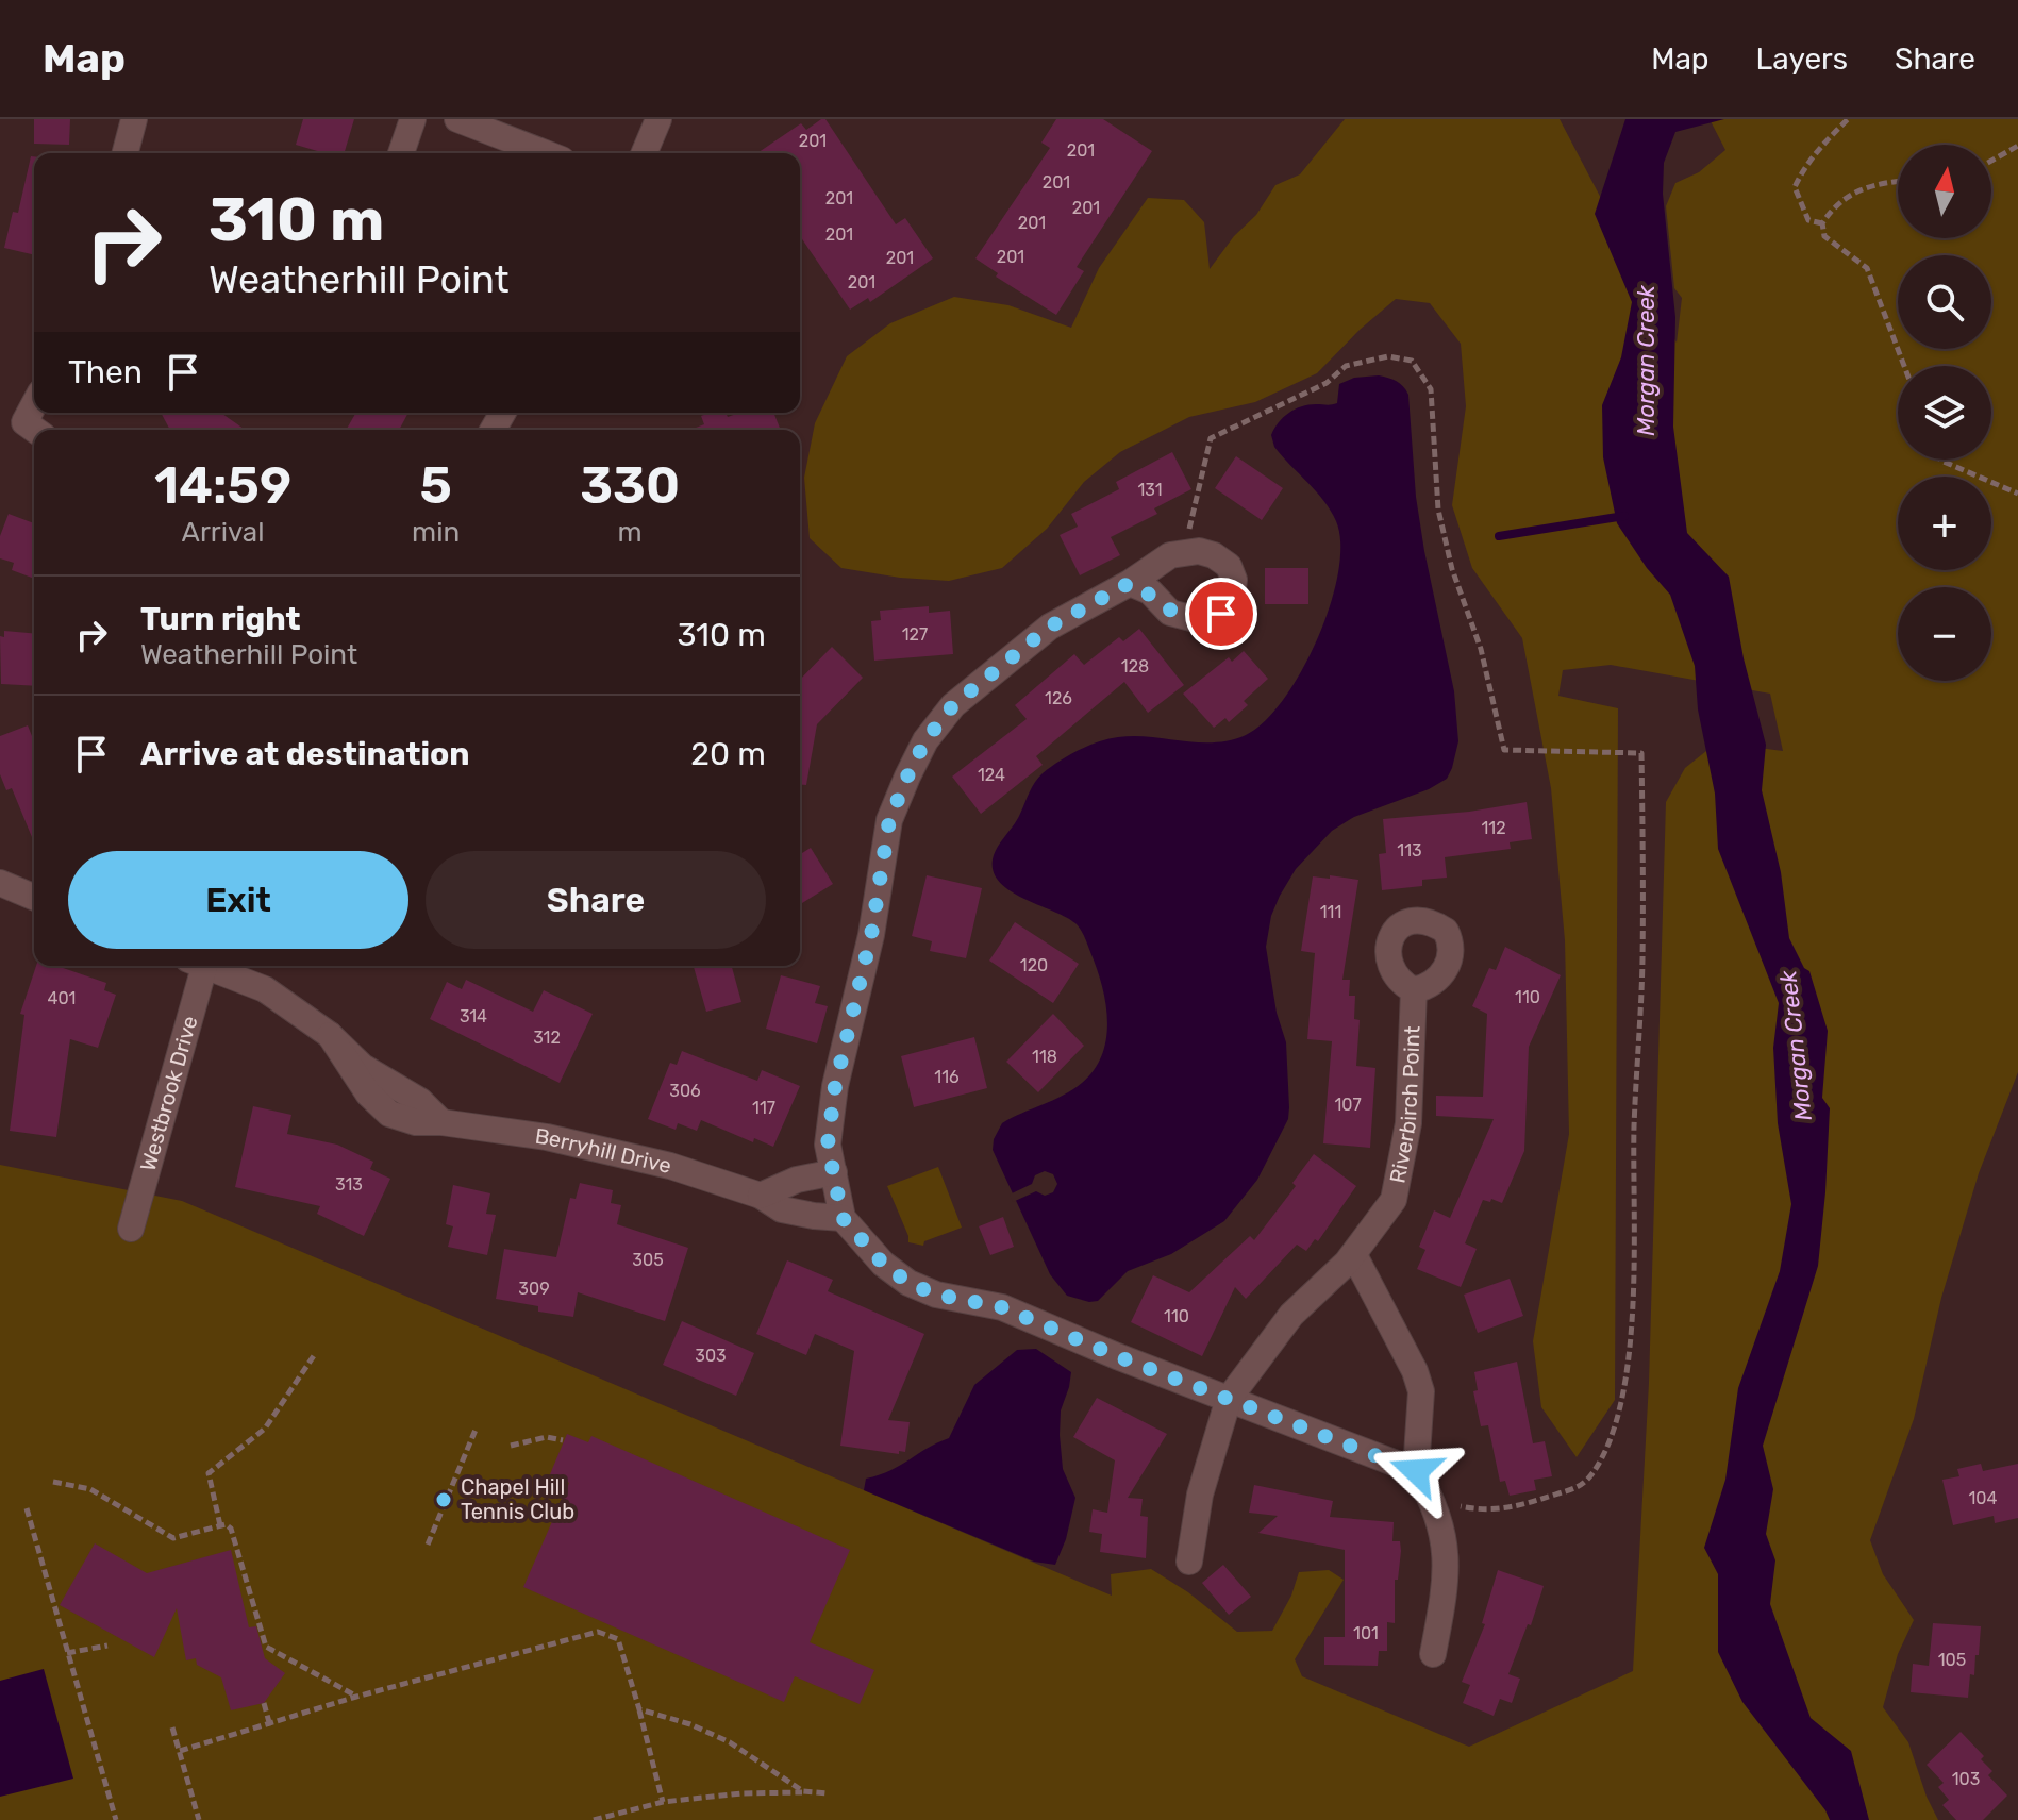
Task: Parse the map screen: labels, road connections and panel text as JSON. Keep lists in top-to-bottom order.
{
  "streets": {
    "street": ["Westbrook Drive", "Riverbirch Point", "Berryhill Drive"]
  },
  "water": ["Morgan Creek"],
  "places": ["Chapel Hill Tennis Club"],
  "house_numbers": [
    "201",
    "201",
    "201",
    "201",
    "201",
    "201",
    "201",
    "201",
    "201",
    "201",
    "131",
    "127",
    "128",
    "126",
    "124",
    "112",
    "113",
    "111",
    "120",
    "110",
    "401",
    "314",
    "312",
    "118",
    "116",
    "306",
    "107",
    "117",
    "313",
    "305",
    "309",
    "110",
    "303",
    "104",
    "101",
    "105",
    "103"
  ],
  "north": "top",
  "page": {
    "header": "Map",
    "nav": ["Map", "Layers", "Share"],
    "map_buttons": ["+", "−"],
    "turn": ["310 m", "Weatherhill Point"],
    "then": "Then",
    "eta": [
      "14:59",
      "Arrival",
      "5",
      "min",
      "330",
      "m"
    ],
    "list": [
      {
        "name": "Turn right",
        "note": "Weatherhill Point",
        "value": "310 m"
      },
      {
        "name": "Arrive at destination",
        "value": "20 m"
      }
    ],
    "buttons": ["Exit", "Share"]
  }
}
